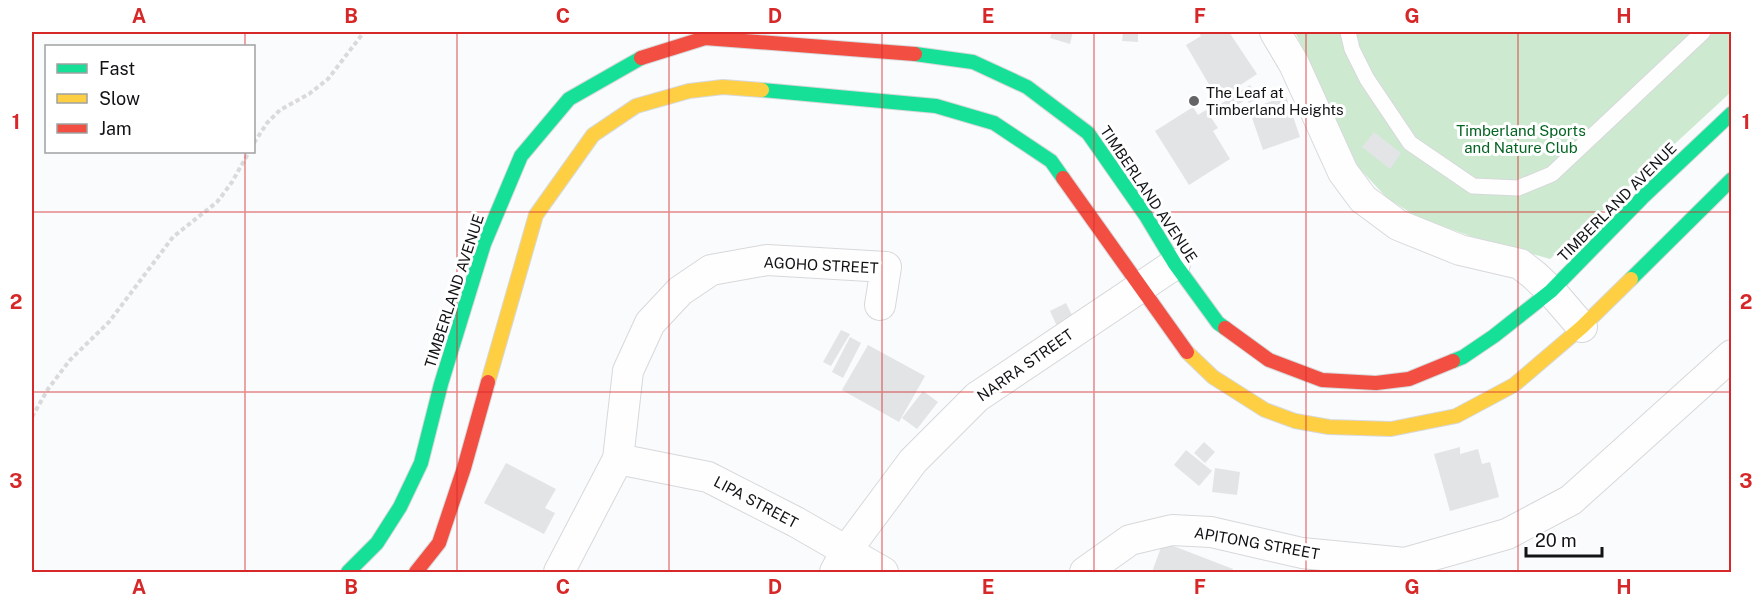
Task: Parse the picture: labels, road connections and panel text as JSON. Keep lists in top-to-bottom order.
{
  "streets": {
    "street": [
      "TIMBERLAND AVENUE",
      "AGOHO STREET",
      "NARRA STREET",
      "LIPA STREET",
      "APITONG STREET"
    ]
  },
  "crossings": [
    ["TIMBERLAND AVENUE", "NARRA STREET"],
    ["AGOHO STREET", "LIPA STREET"],
    ["NARRA STREET", "LIPA STREET"]
  ],
  "parks": ["Timberland Sports and Nature Club"],
  "places": ["The Leaf at Timberland Heights"],
  "legend": ["Fast", "Slow", "Jam"],
  "scale_bar": "20 m",
  "grid": {
    "columns": [
      "A",
      "B",
      "C",
      "D",
      "E",
      "F",
      "G",
      "H"
    ],
    "rows": ["1", "2", "3"]
  }
}
